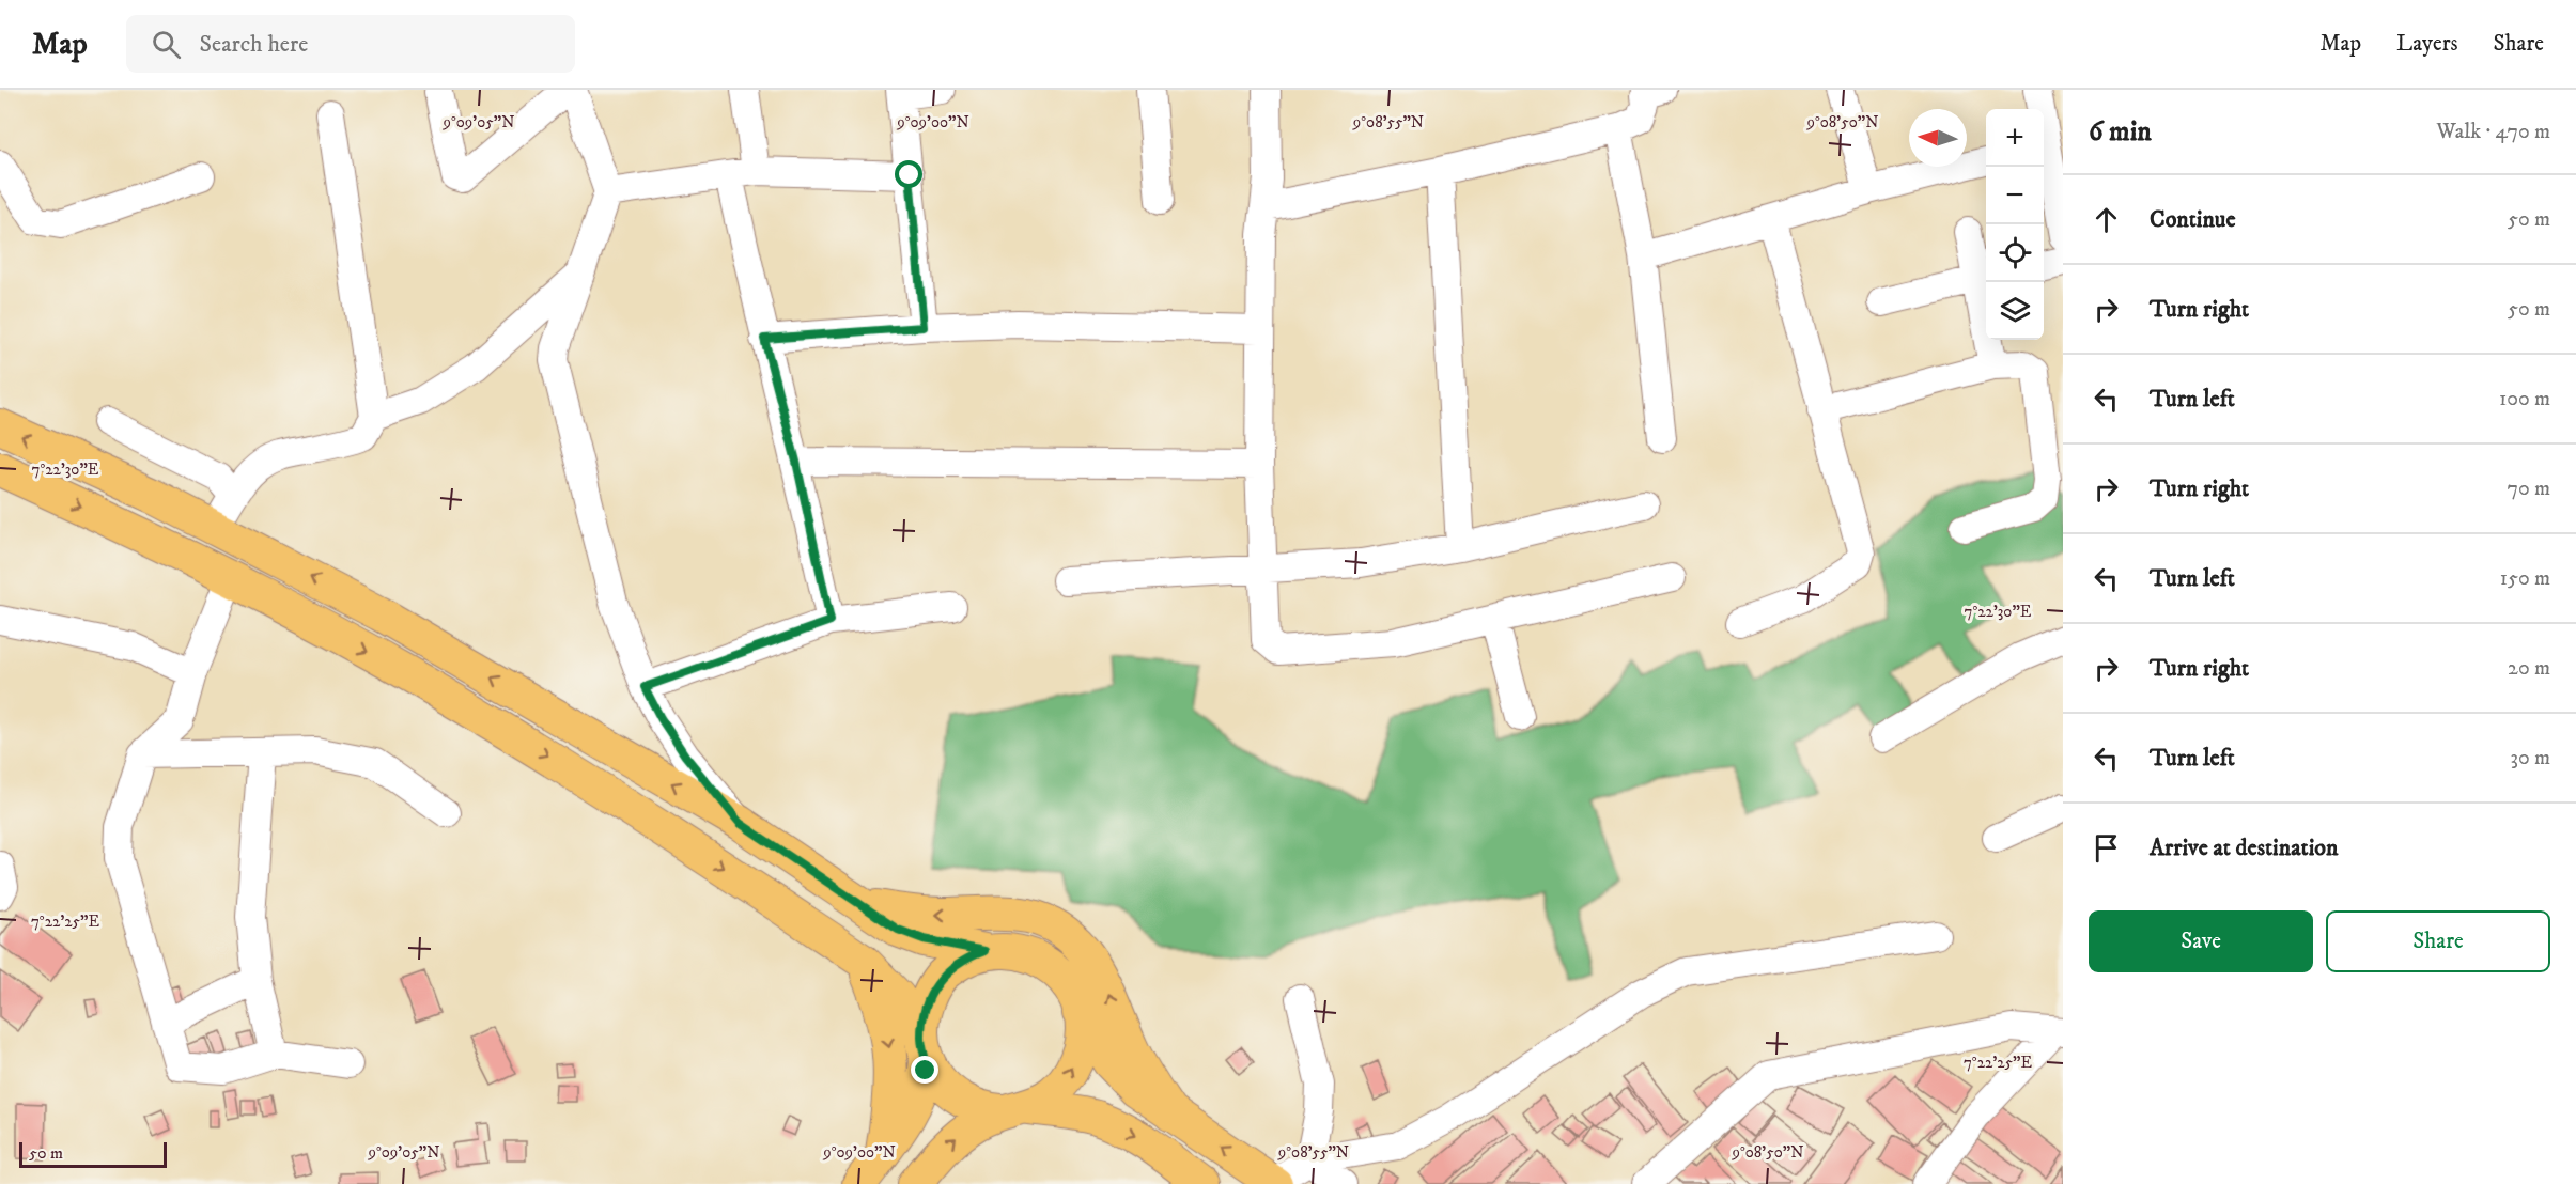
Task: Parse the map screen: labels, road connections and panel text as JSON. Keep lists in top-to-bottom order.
{
  "scale_bar": "50 m",
  "north": "left",
  "page": {
    "header": "Map",
    "search": "Search here",
    "nav": ["Map", "Layers", "Share"],
    "heading": ["6 min", "Walk · 470 m"],
    "map_buttons": ["+", "−"],
    "list": [
      ["Continue", "50 m"],
      ["Turn right", "50 m"],
      ["Turn left", "100 m"],
      ["Turn right", "70 m"],
      ["Turn left", "150 m"],
      ["Turn right", "20 m"],
      ["Turn left", "30 m"],
      "Arrive at destination"
    ],
    "buttons": ["Save", "Share"],
    "scale": "50 m"
  },
  "coordinates": [
    "9°09'05\"N",
    "9°09'00\"N",
    "9°08'55\"N",
    "9°08'50\"N",
    "7°22'30\"E",
    "7°22'25\"E"
  ]
}
